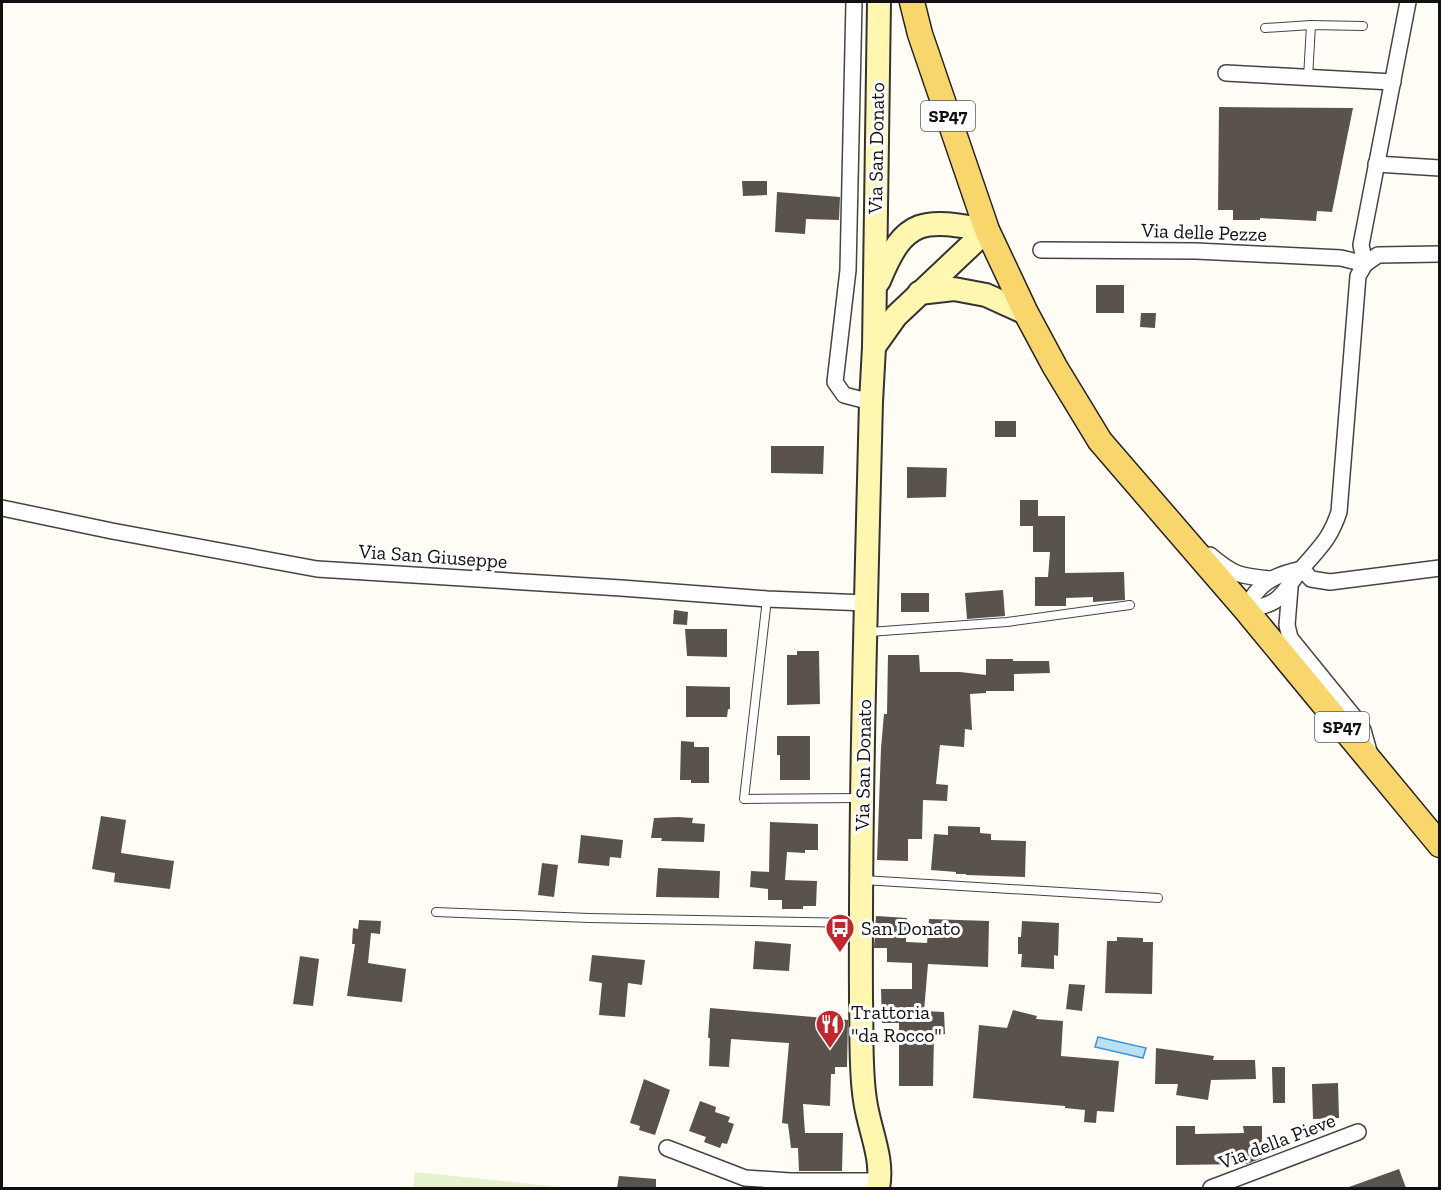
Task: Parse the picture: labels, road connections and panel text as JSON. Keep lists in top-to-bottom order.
{
  "streets": {
    "main road": ["SP47"],
    "street": [
      "Via San Donato",
      "Via delle Pezze",
      "Via San Giuseppe",
      "Via della Pieve"
    ]
  },
  "crossings": [
    ["SP47", "Via San Donato"],
    ["Via San Donato", "Via San Giuseppe"]
  ],
  "places": {
    "bus stop": ["San Donato"],
    "restaurant": ["Trattoria \"da Rocco\""]
  }
}
